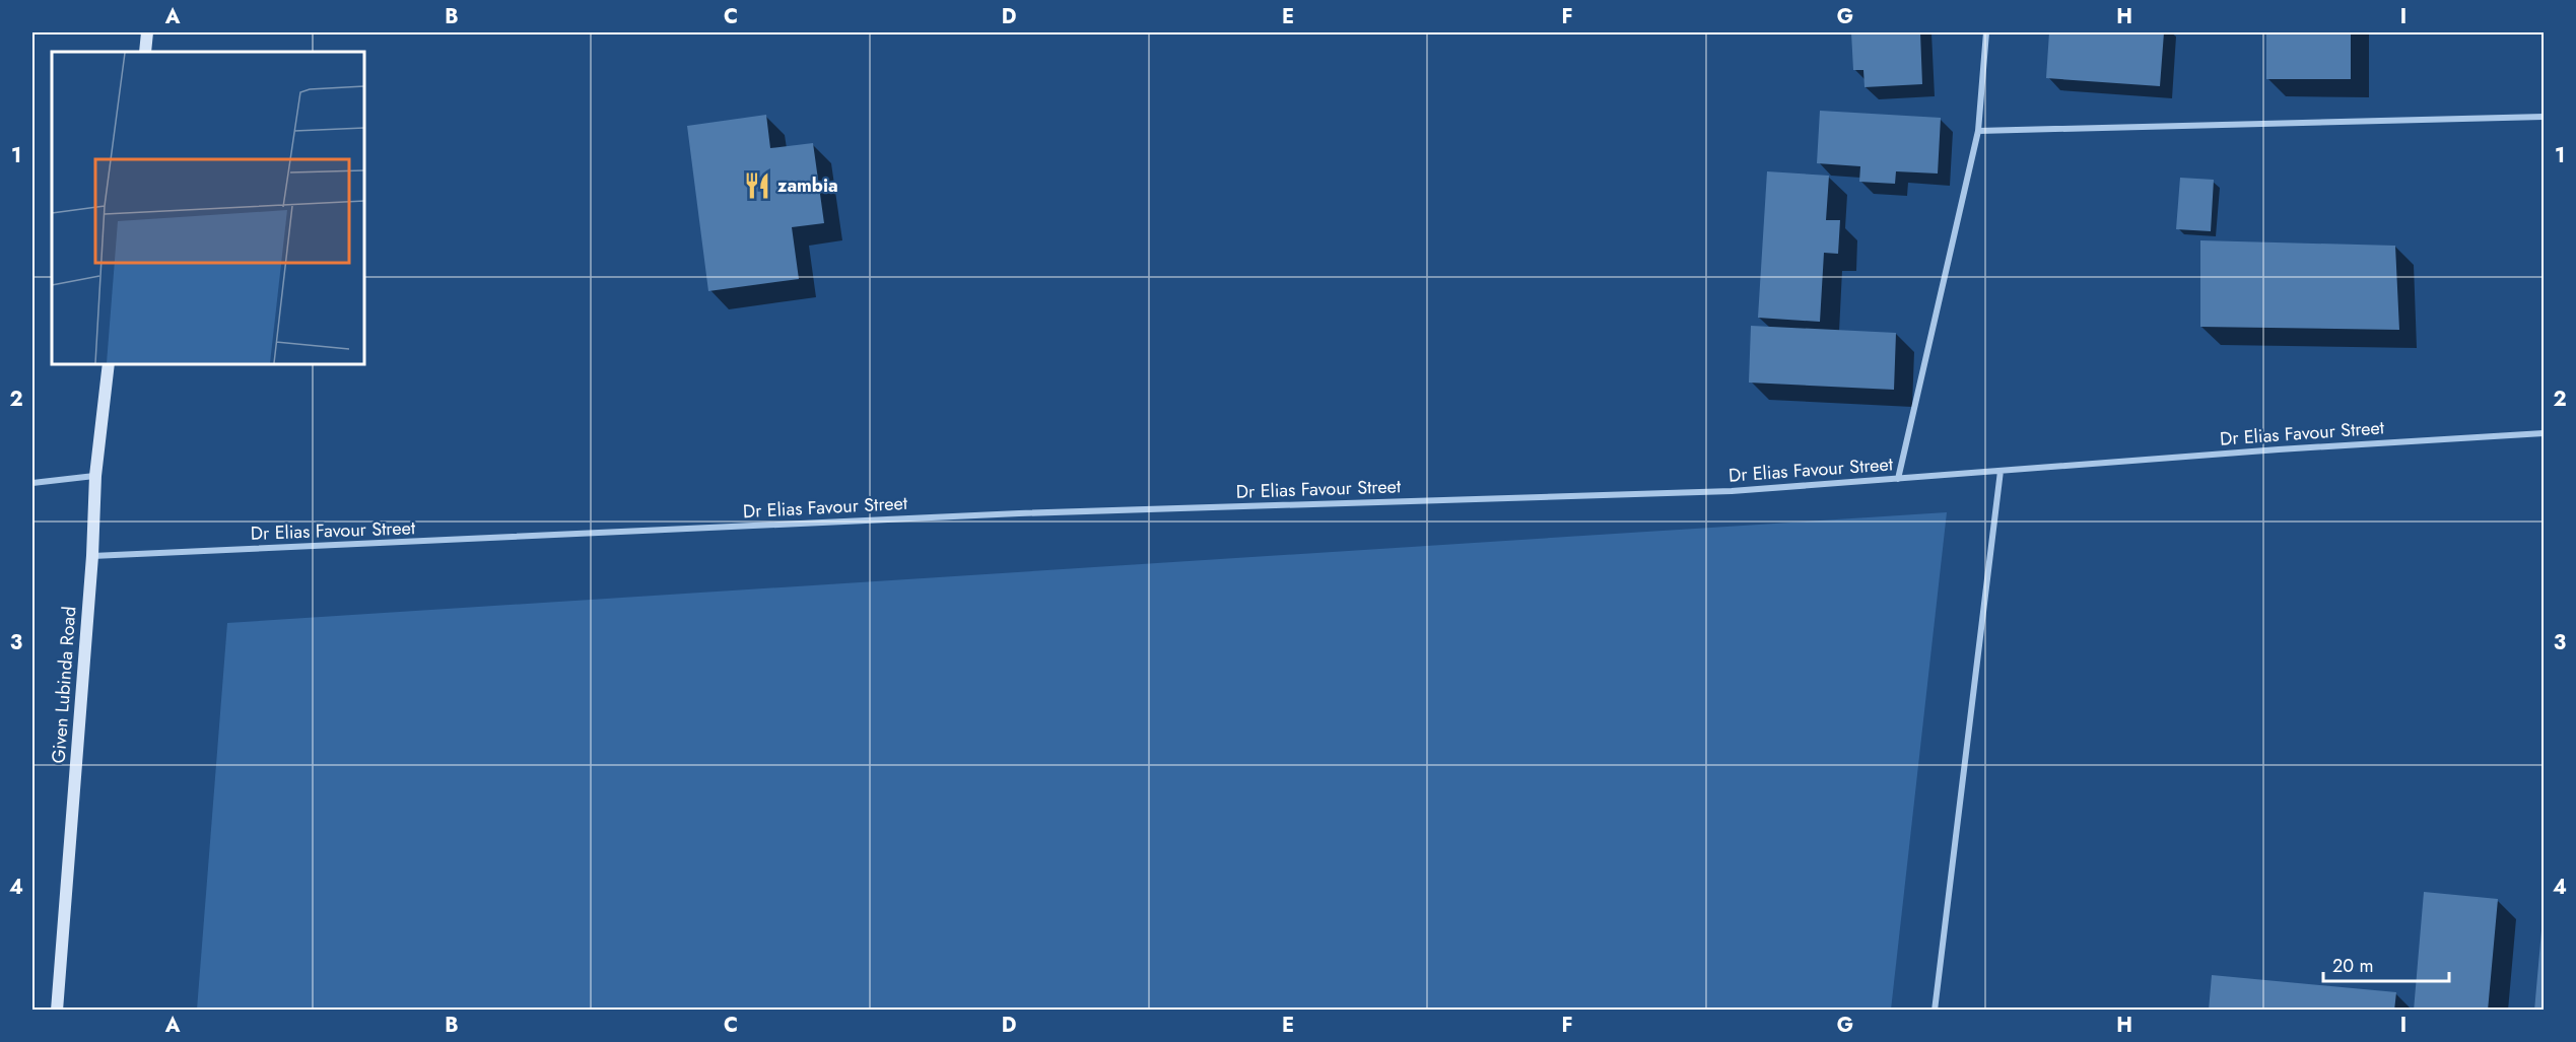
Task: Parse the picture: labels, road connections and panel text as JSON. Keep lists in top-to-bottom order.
{
  "streets": {
    "street": ["Dr Elias Favour Street", "Given Lubinda Road"]
  },
  "crossings": [
    ["Dr Elias Favour Street", "Given Lubinda Road"]
  ],
  "places": {
    "restaurant": ["zambia"]
  },
  "scale_bar": "20 m",
  "grid": {
    "columns": [
      "A",
      "B",
      "C",
      "D",
      "E",
      "F",
      "G",
      "H",
      "I"
    ],
    "rows": [
      "1",
      "2",
      "3",
      "4"
    ]
  }
}
